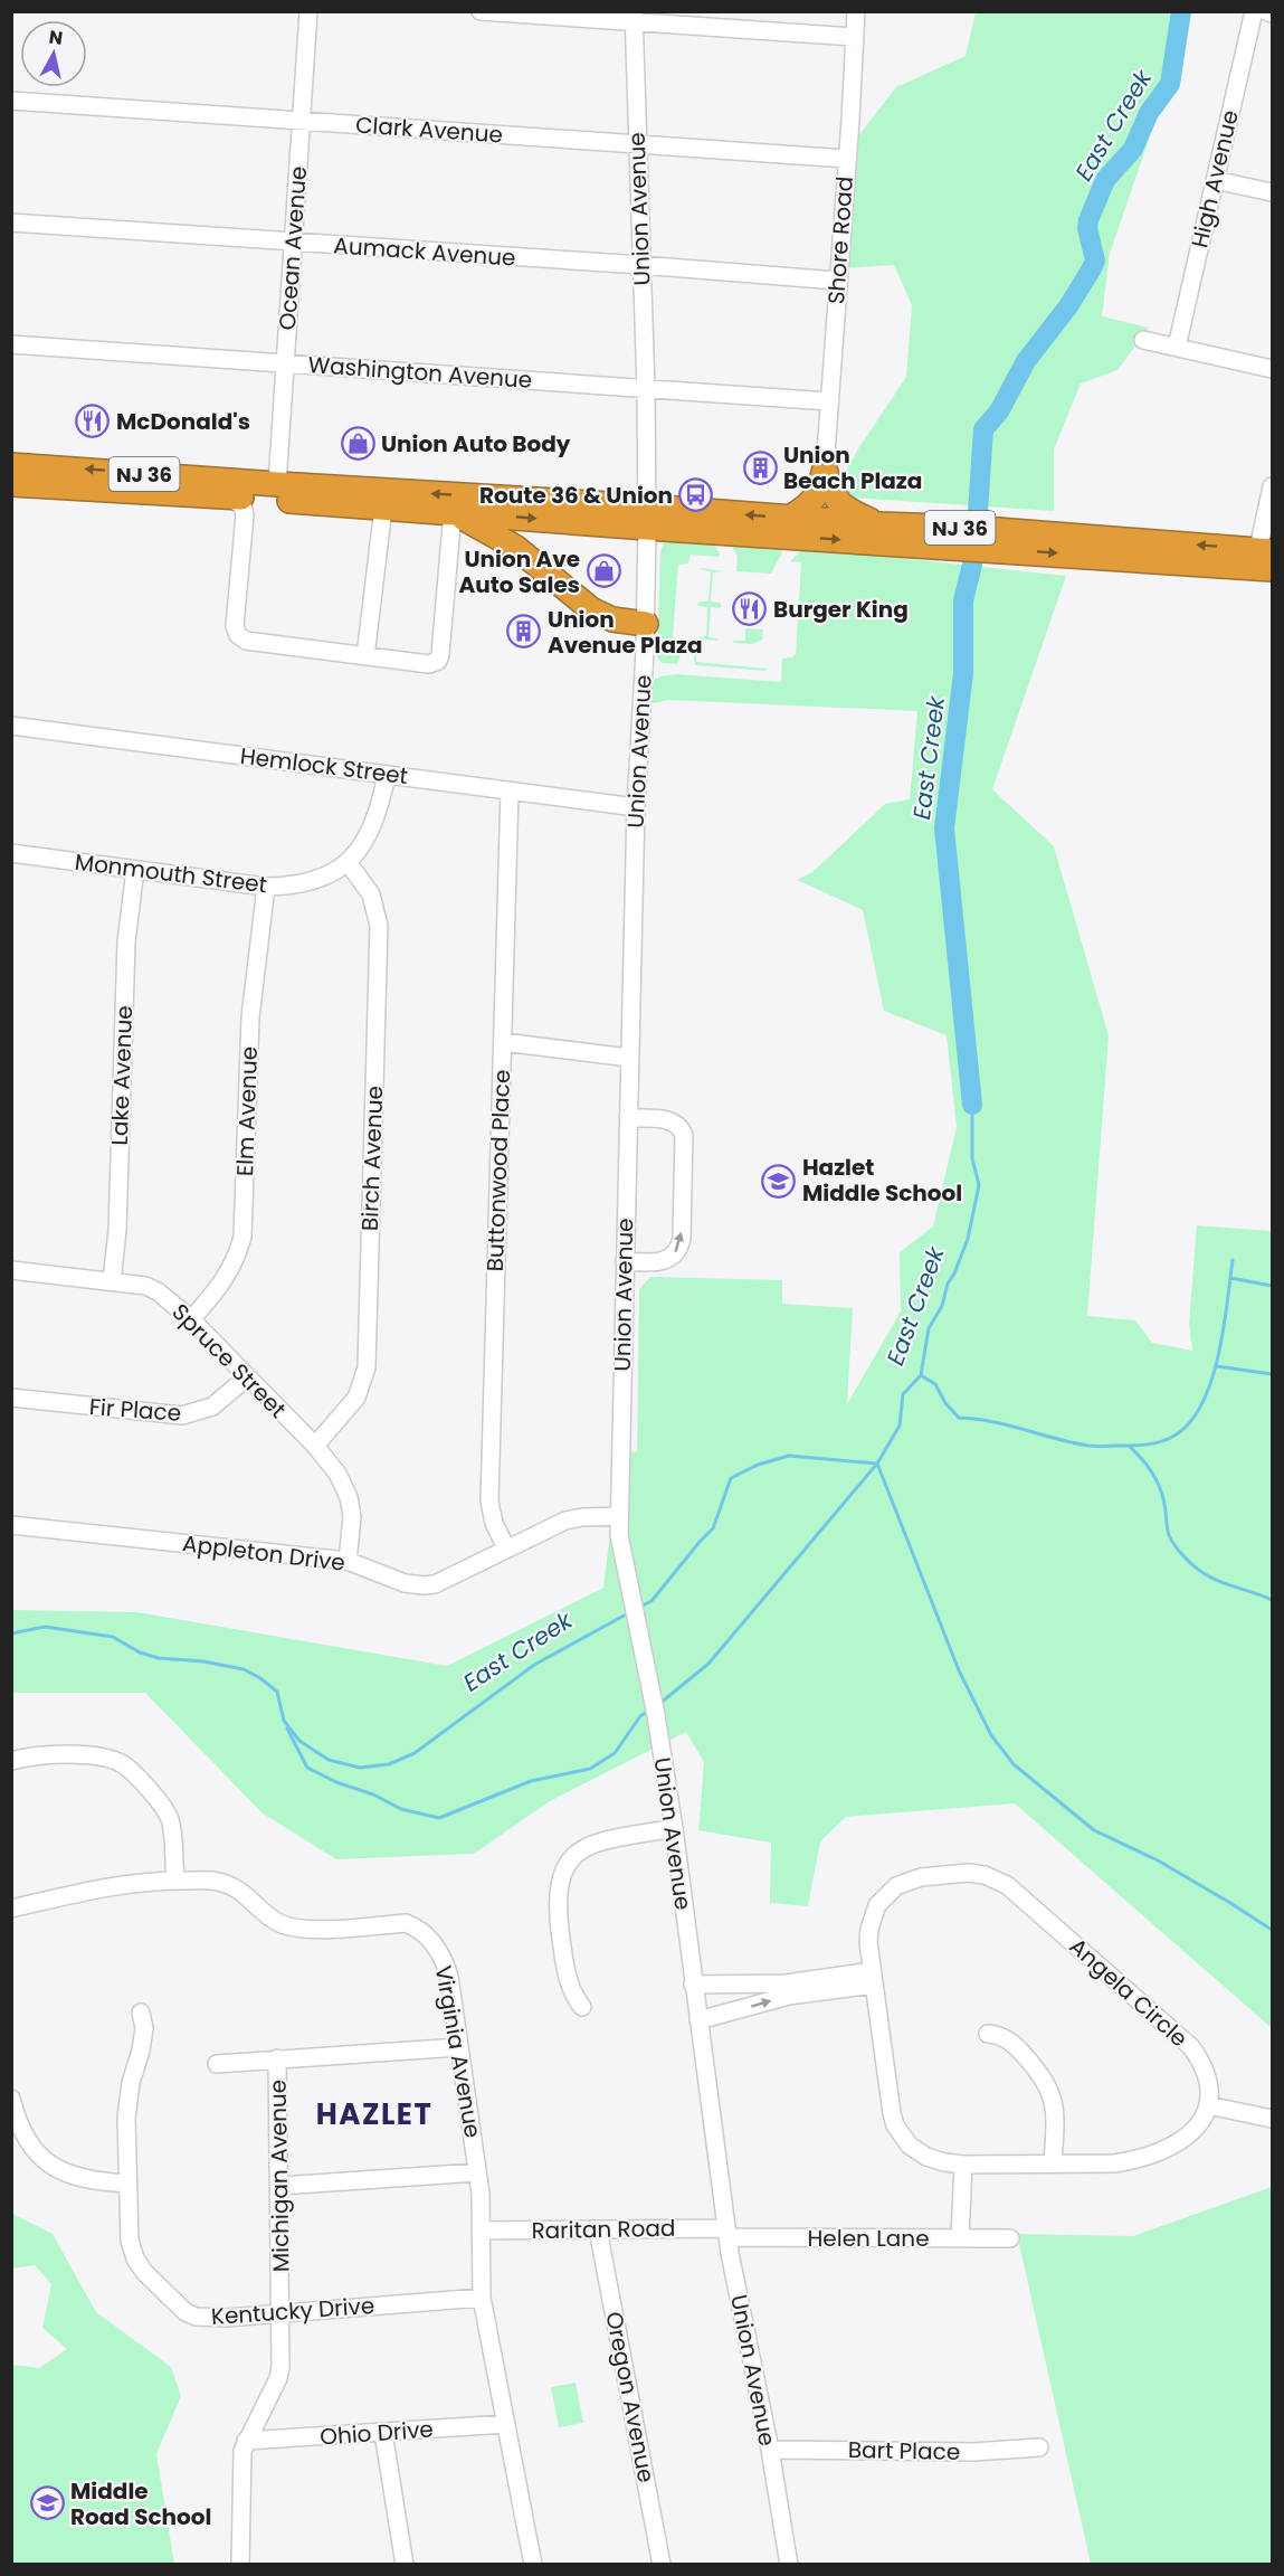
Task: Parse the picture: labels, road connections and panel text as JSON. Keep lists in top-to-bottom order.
{
  "streets": {
    "highway": ["NJ 36"],
    "street": [
      "Clark Avenue",
      "High Avenue",
      "Union Avenue",
      "Shore Road",
      "Ocean Avenue",
      "Aumack Avenue",
      "Washington Avenue",
      "Hemlock Street",
      "Monmouth Street",
      "Lake Avenue",
      "Elm Avenue",
      "Birch Avenue",
      "Buttonwood Place",
      "Spruce Street",
      "Fir Place",
      "Appleton Drive",
      "Angela Circle",
      "Virginia Avenue",
      "Michigan Avenue",
      "Raritan Road",
      "Helen Lane",
      "Kentucky Drive",
      "Oregon Avenue",
      "Ohio Drive",
      "Bart Place"
    ]
  },
  "crossings": [
    ["Clark Avenue", "Union Avenue"],
    ["Clark Avenue", "Shore Road"],
    ["Clark Avenue", "Ocean Avenue"],
    ["Union Avenue", "Aumack Avenue"],
    ["Union Avenue", "Washington Avenue"],
    ["Union Avenue", "NJ 36"],
    ["Union Avenue", "Hemlock Street"],
    ["Union Avenue", "Appleton Drive"],
    ["Union Avenue", "Raritan Road"],
    ["Union Avenue", "Helen Lane"],
    ["Union Avenue", "Bart Place"],
    ["Shore Road", "Aumack Avenue"],
    ["Shore Road", "Washington Avenue"],
    ["Ocean Avenue", "Aumack Avenue"],
    ["Ocean Avenue", "Washington Avenue"],
    ["Ocean Avenue", "NJ 36"],
    ["Hemlock Street", "Monmouth Street"],
    ["Hemlock Street", "Buttonwood Place"],
    ["Monmouth Street", "Lake Avenue"],
    ["Monmouth Street", "Elm Avenue"],
    ["Monmouth Street", "Birch Avenue"],
    ["Lake Avenue", "Spruce Street"],
    ["Elm Avenue", "Spruce Street"],
    ["Birch Avenue", "Spruce Street"],
    ["Buttonwood Place", "Appleton Drive"],
    ["Spruce Street", "Fir Place"],
    ["Spruce Street", "Appleton Drive"],
    ["Virginia Avenue", "Raritan Road"],
    ["Virginia Avenue", "Kentucky Drive"],
    ["Virginia Avenue", "Ohio Drive"],
    ["Michigan Avenue", "Kentucky Drive"],
    ["Michigan Avenue", "Ohio Drive"],
    ["Raritan Road", "Helen Lane"],
    ["Raritan Road", "Oregon Avenue"]
  ],
  "districts": ["HAZLET"],
  "water": ["East Creek"],
  "places": {
    "restaurant": ["McDonald's", "Burger King"],
    "shop": ["Union Auto Body", "Union Ave Auto Sales"],
    "building": ["Union Beach Plaza", "Union Avenue Plaza"],
    "bus stop": ["Route 36 & Union"],
    "school or university": ["Hazlet Middle School", "Middle Road School"]
  },
  "north": "top"
}
